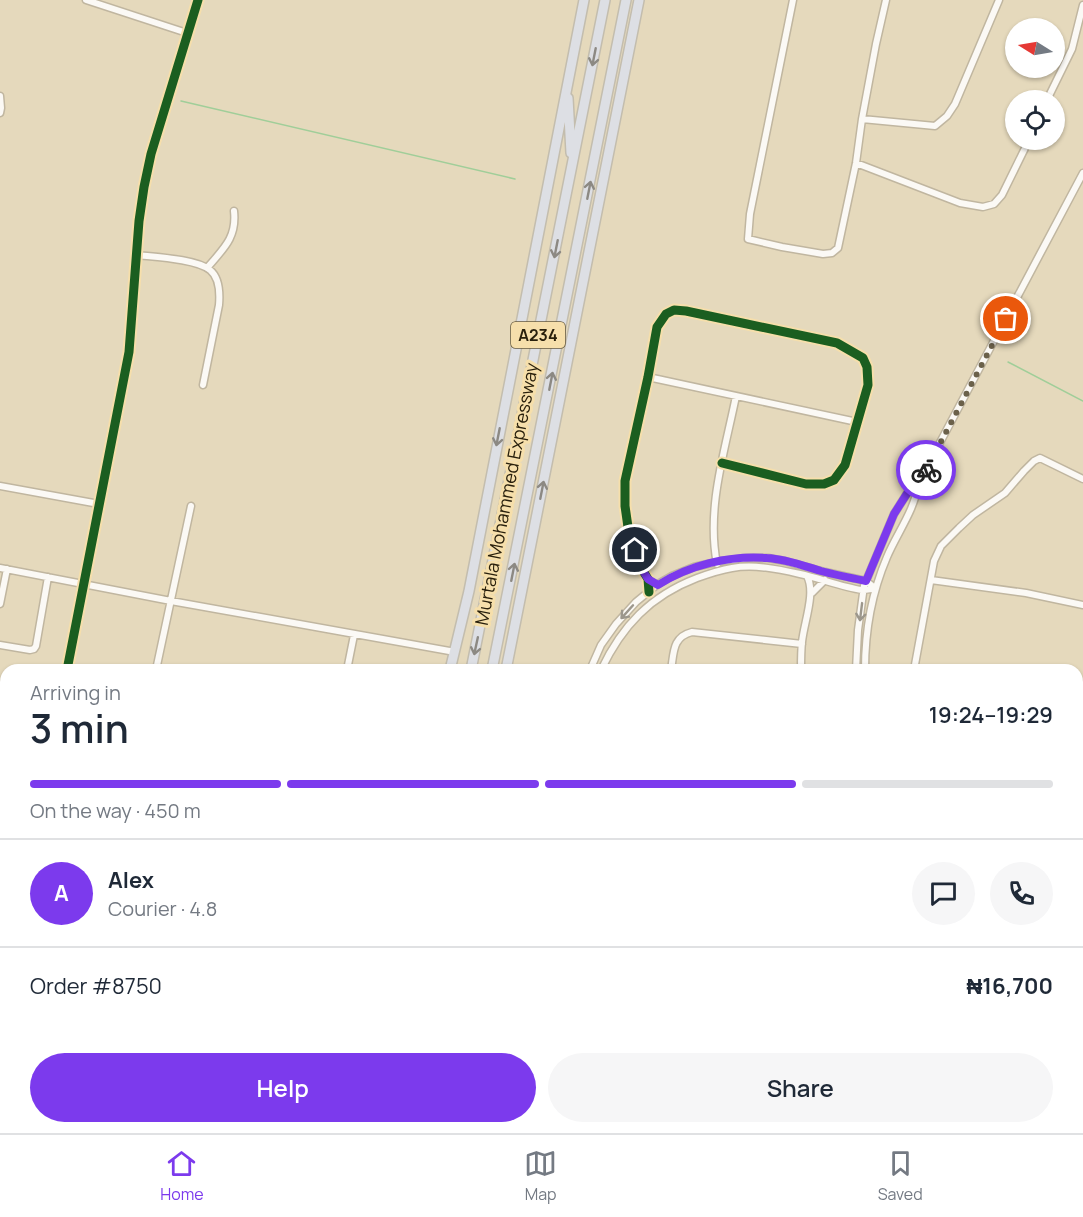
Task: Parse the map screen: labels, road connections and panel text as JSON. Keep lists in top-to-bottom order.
{
  "streets": {
    "highway": ["A234", "Murtala Mohammed Expressway"]
  },
  "north": "left",
  "page": {
    "heading": ["3 min", "Arriving in", "19:24–19:29"],
    "panel": [
      "Alex",
      "Courier · 4.8",
      "Order #8750",
      "₦16,700"
    ],
    "bar": "On the way · 450 m",
    "round": "A",
    "buttons": ["Help", "Share"],
    "tabs": ["Home", "Map", "Saved"]
  }
}
